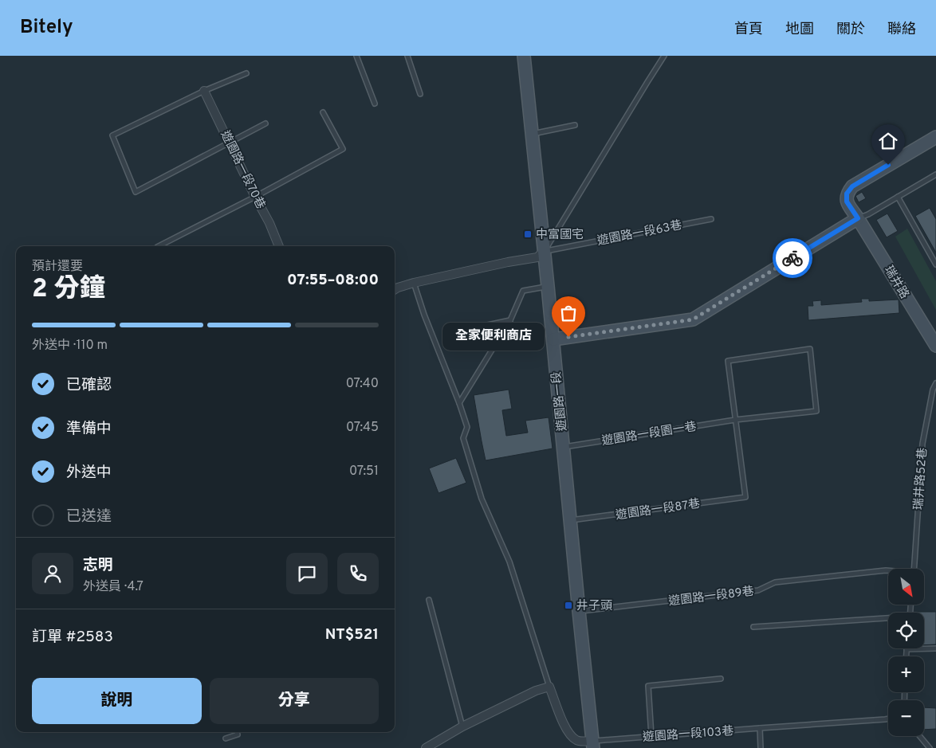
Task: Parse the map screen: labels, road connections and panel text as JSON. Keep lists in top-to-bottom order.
{
  "streets": {
    "street": ["遊園路一段70巷", "瑞井路", "遊園路一段"],
    "lane": [
      "遊園路一段63巷",
      "遊園路一段園一巷",
      "瑞井路52巷",
      "遊園路一段87巷",
      "遊園路一段89巷",
      "遊園路一段103巷"
    ]
  },
  "crossings": [
    ["遊園路一段63巷", "遊園路一段"],
    ["遊園路一段", "遊園路一段園一巷"],
    ["遊園路一段", "遊園路一段87巷"],
    ["遊園路一段", "遊園路一段89巷"],
    ["遊園路一段", "遊園路一段103巷"],
    ["遊園路一段園一巷", "遊園路一段87巷"]
  ],
  "places": {
    "transit": ["中富國宅", "井子頭"],
    "other": ["全家便利商店"]
  },
  "north": "bottom right",
  "page": {
    "header": "Bitely",
    "nav": [
      "首頁",
      "地圖",
      "關於",
      "聯絡"
    ],
    "heading": ["2 分鐘", "預計還要", "07:55–08:00"],
    "panel": [
      "志明",
      "外送員 · 4.7",
      "訂單 #2583",
      "NT$521"
    ],
    "bar": "外送中 · 110 m",
    "bubble": "全家便利商店",
    "list": [
      ["已確認", "07:40"],
      ["準備中", "07:45"],
      ["外送中", "07:51"],
      "已送達"
    ],
    "map_buttons": ["+", "−"],
    "buttons": ["說明", "分享"]
  }
}
